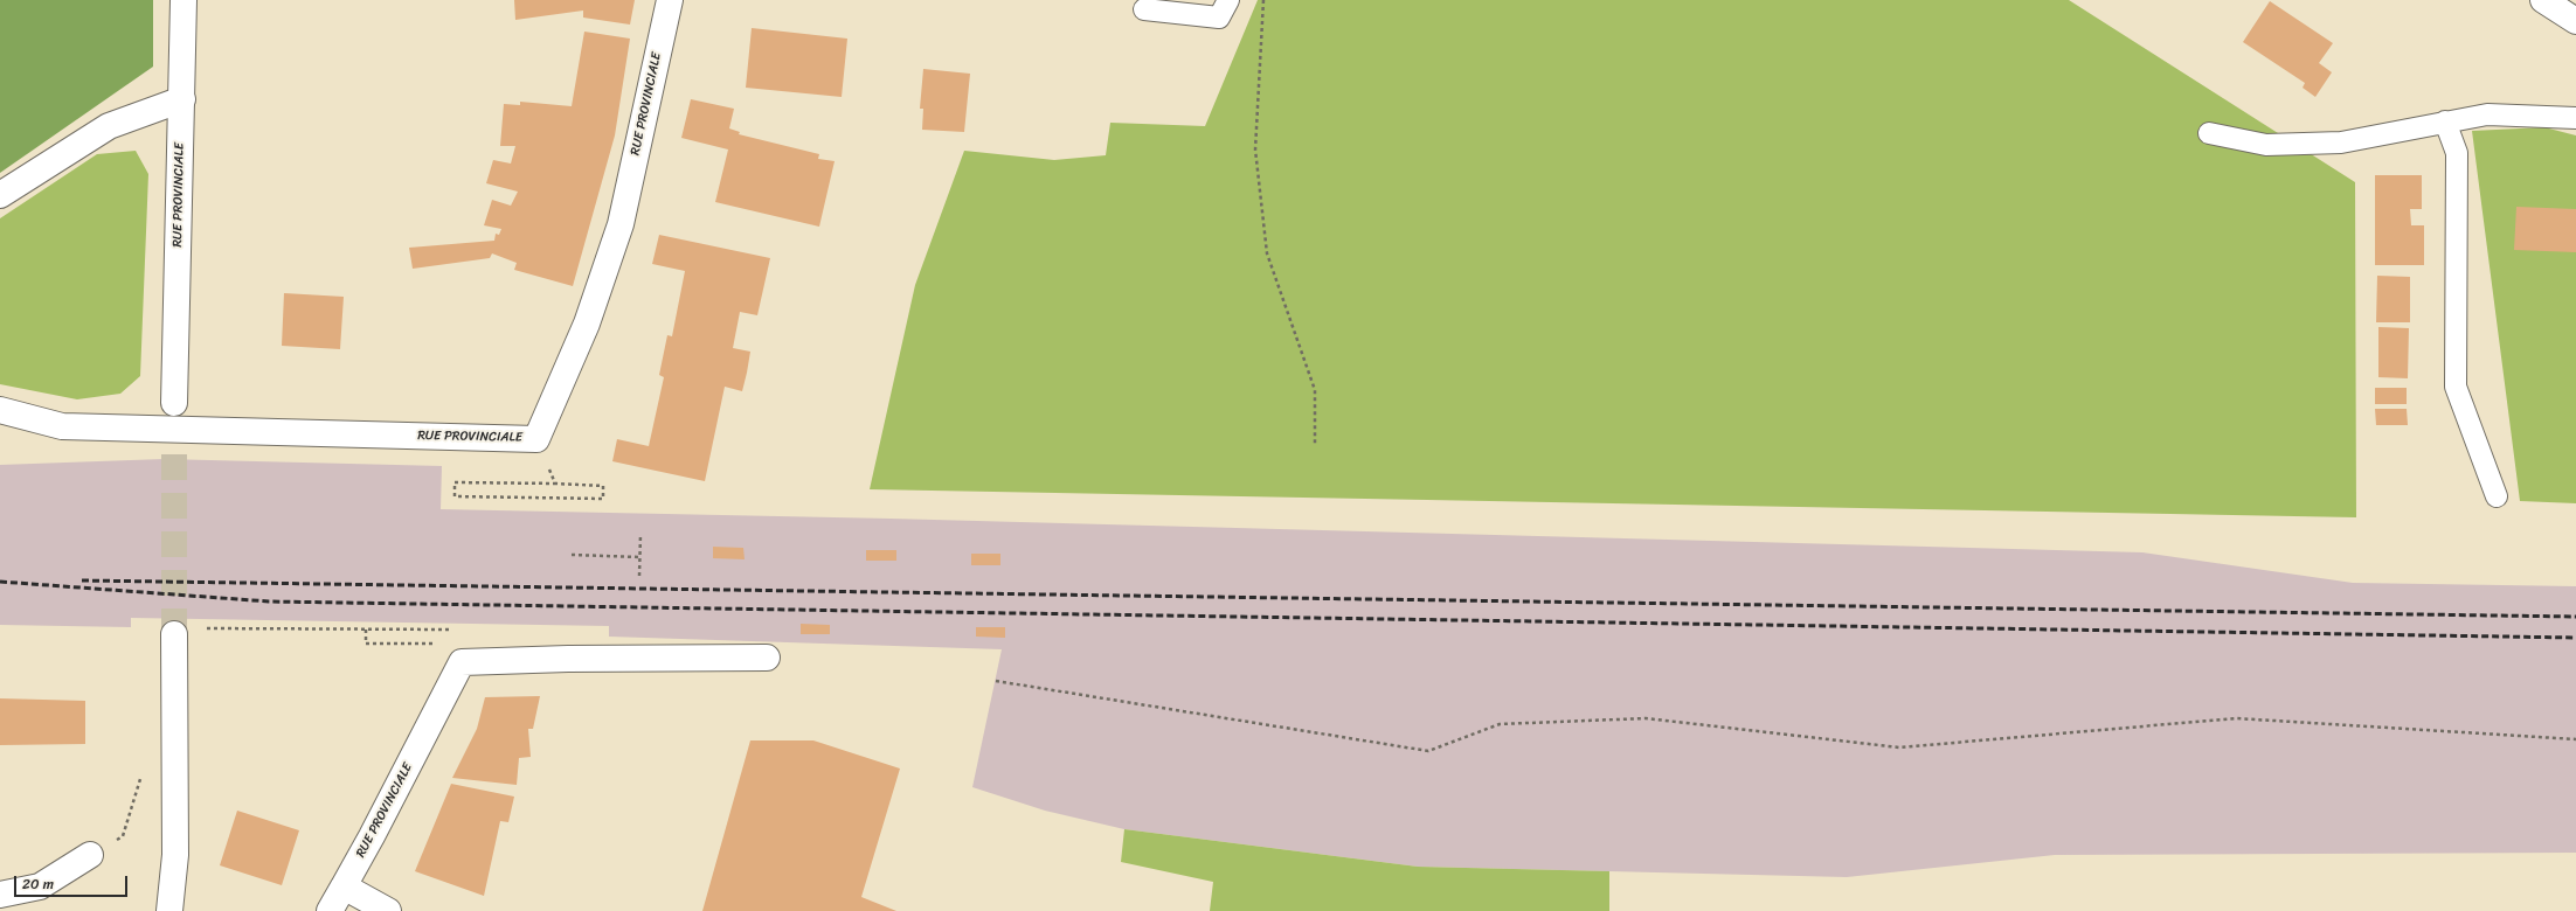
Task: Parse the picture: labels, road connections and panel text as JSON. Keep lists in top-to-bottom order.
{
  "streets": {
    "street": ["RUE PROVINCIALE"]
  },
  "scale_bar": "20 m"
}
